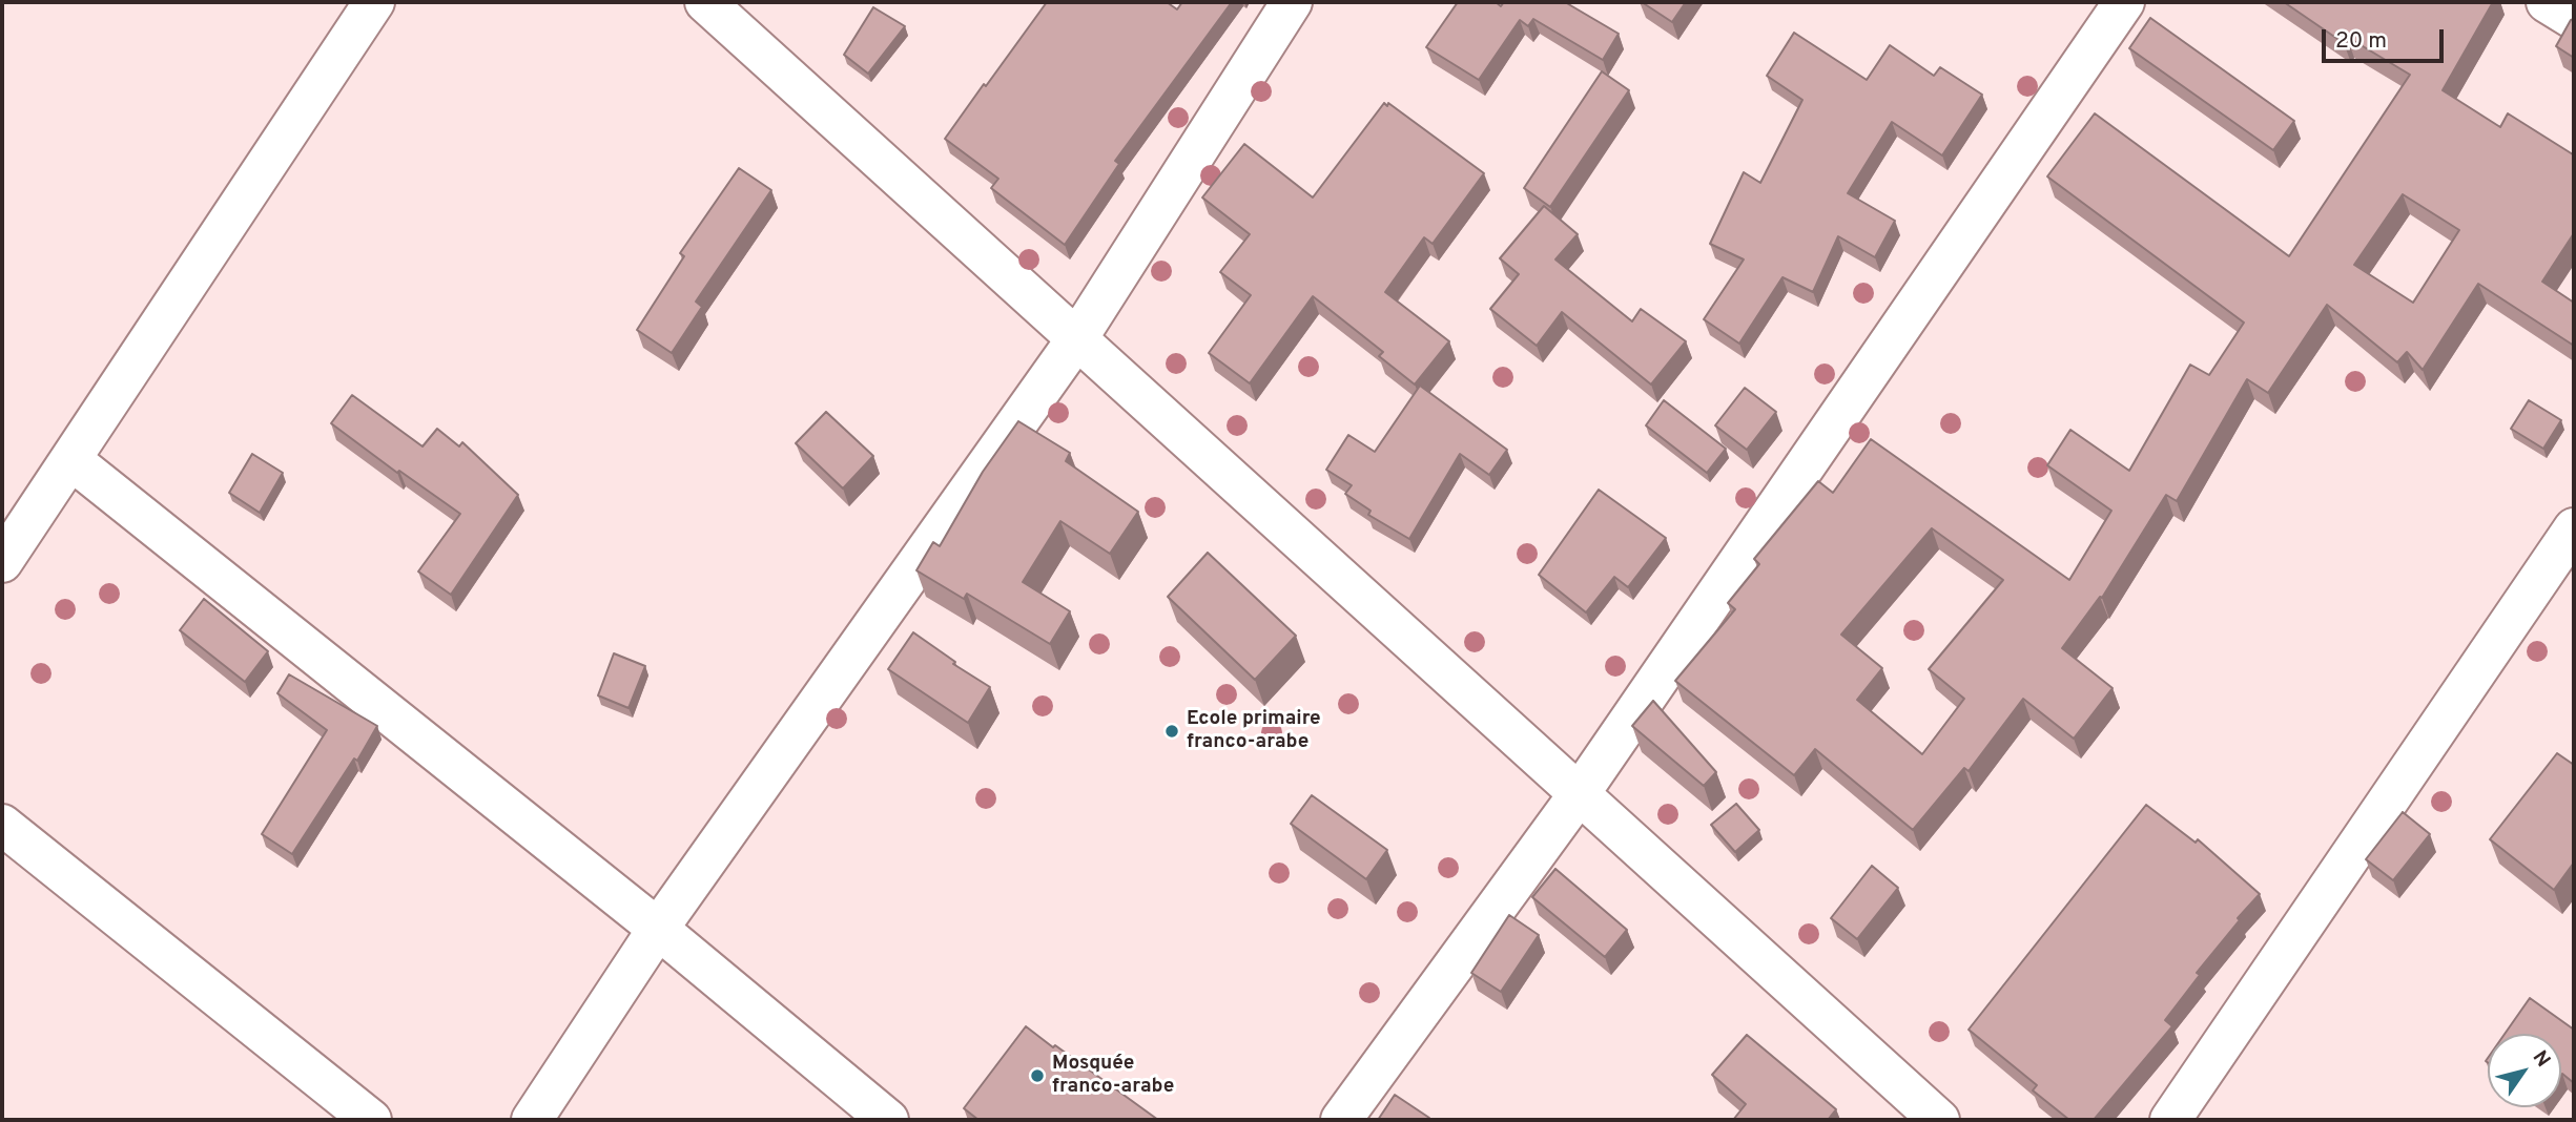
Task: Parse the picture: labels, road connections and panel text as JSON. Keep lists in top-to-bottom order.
{
  "places": ["Ecole primaire franco-arabe", "Mosquée franco-arabe"],
  "scale_bar": "20 m",
  "north": "top right"
}
